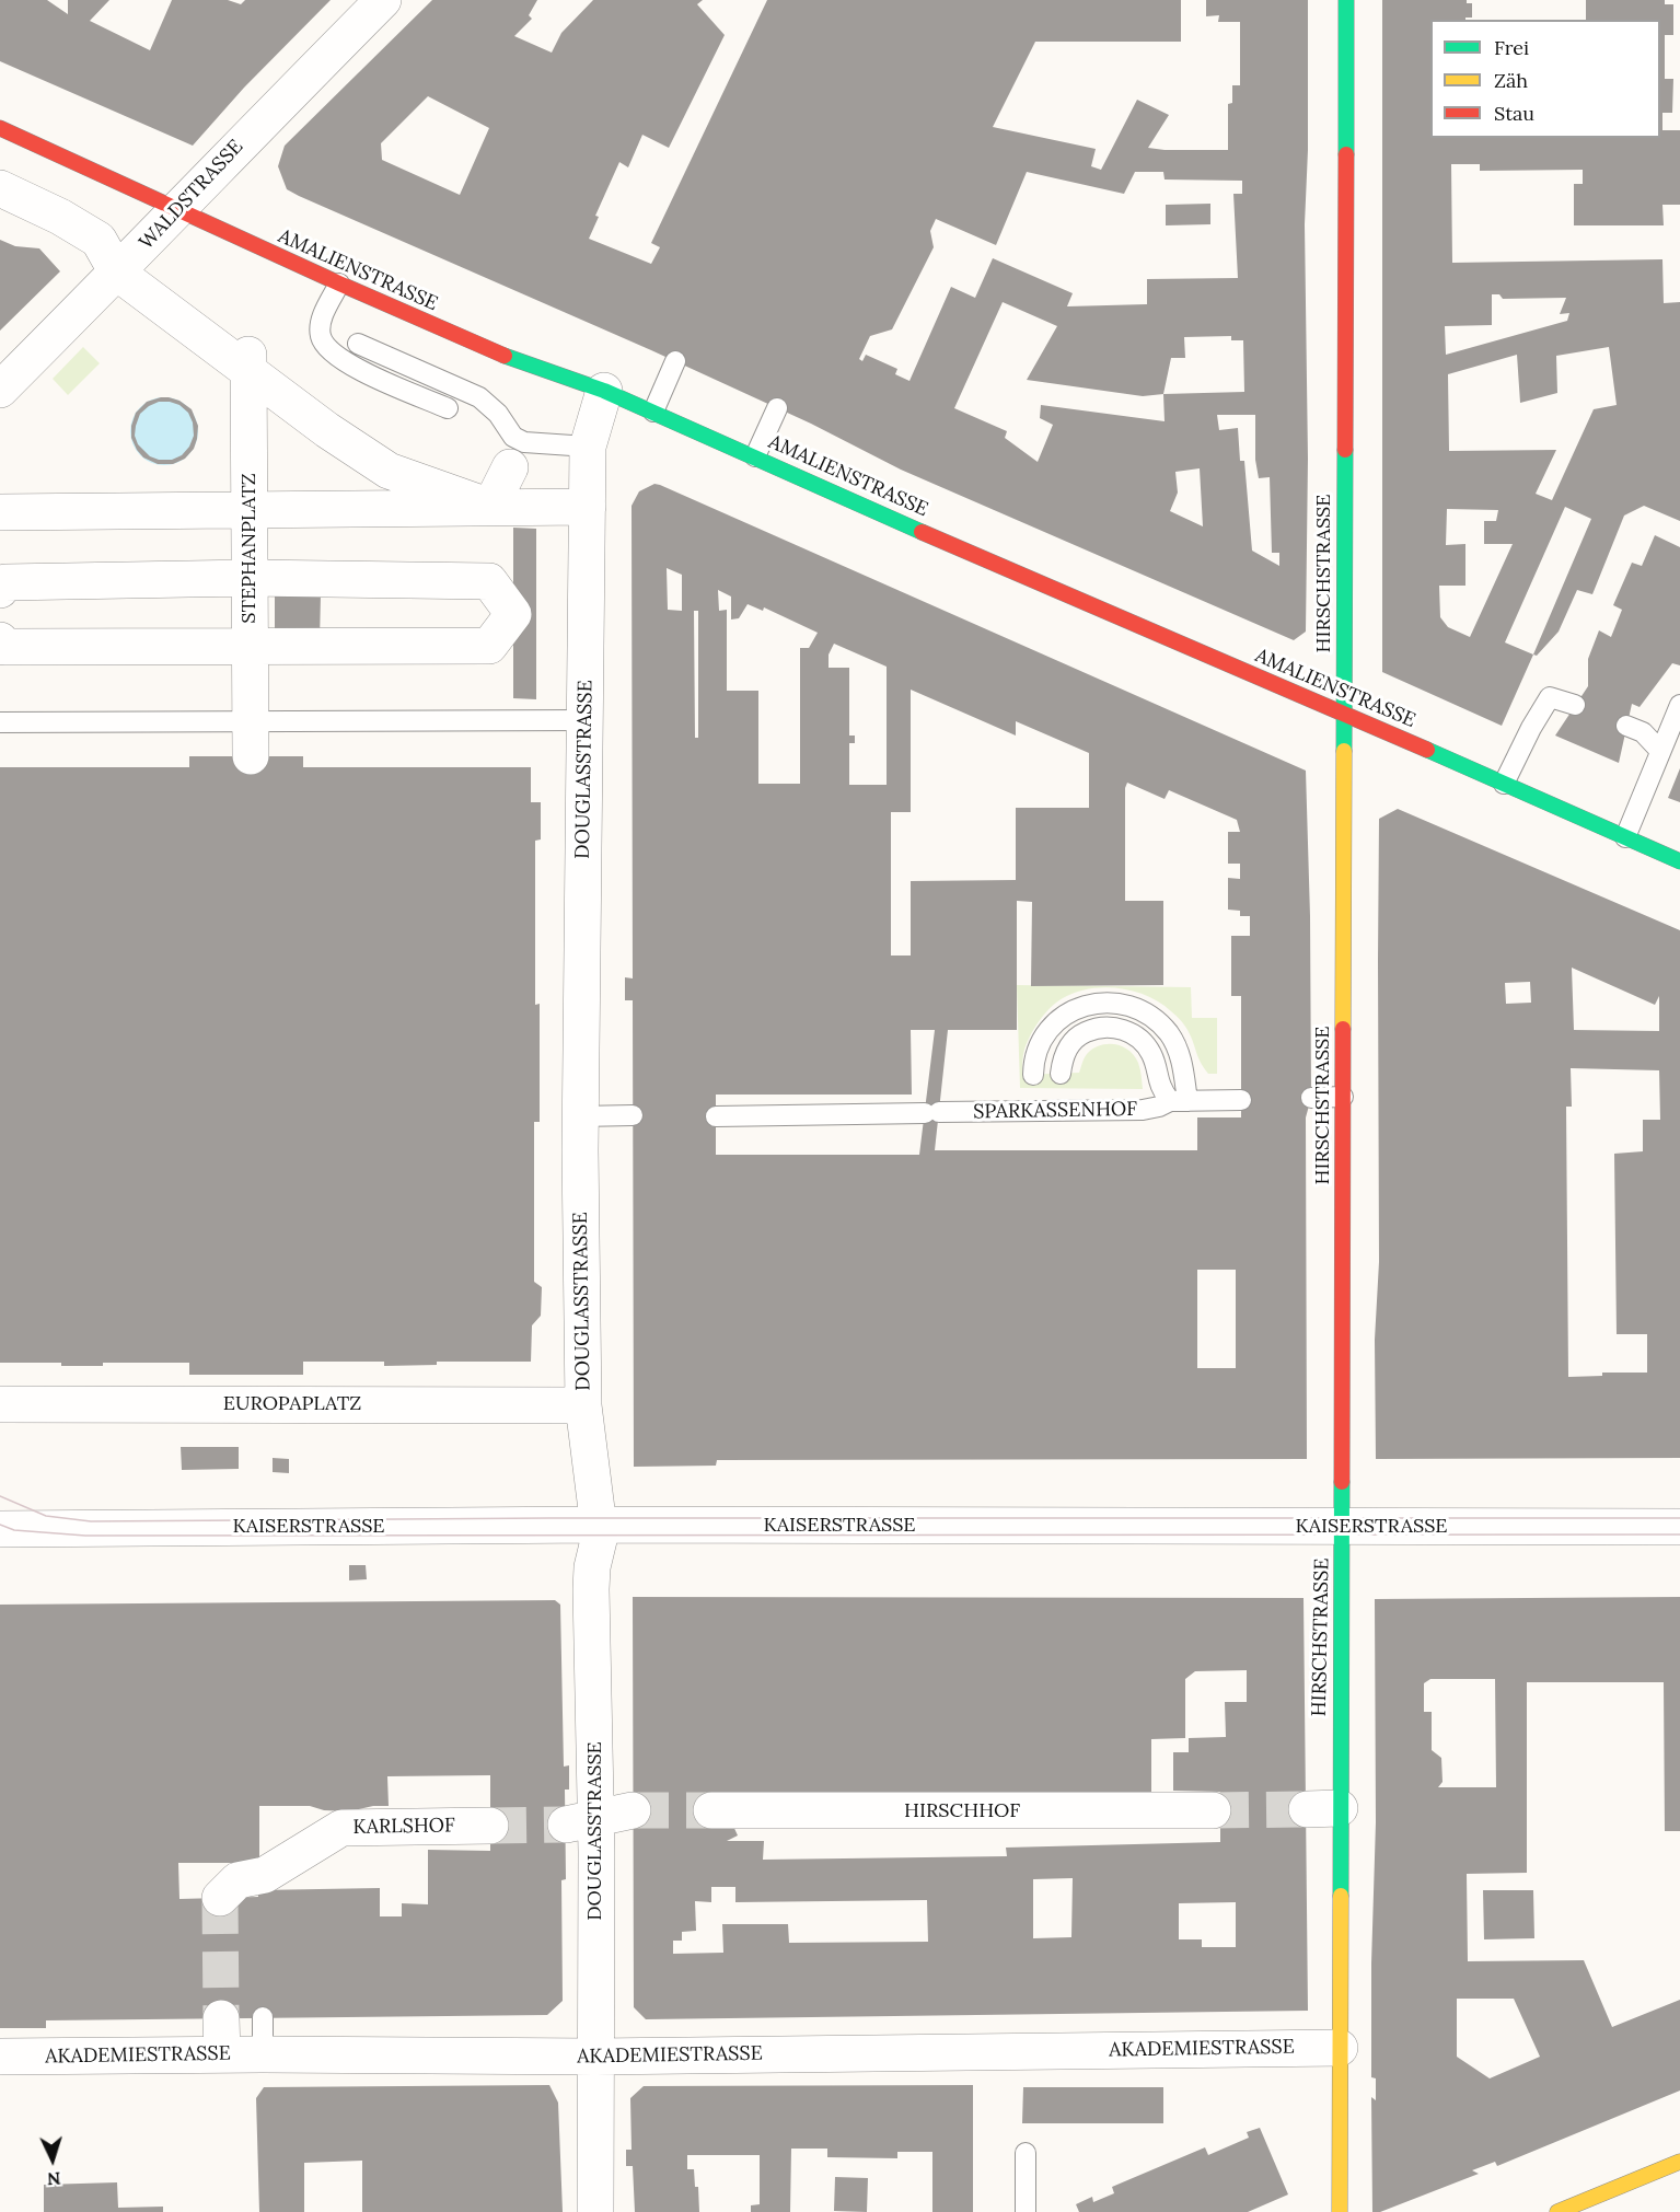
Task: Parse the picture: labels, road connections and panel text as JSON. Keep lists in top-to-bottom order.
{
  "streets": {
    "street": [
      "WALDSTRASSE",
      "AMALIENSTRASSE",
      "STEPHANPLATZ",
      "HIRSCHSTRASSE",
      "DOUGLASSTRASSE",
      "EUROPAPLATZ",
      "KAISERSTRASSE",
      "HIRSCHHOF",
      "KARLSHOF",
      "AKADEMIESTRASSE"
    ],
    "lane": ["SPARKASSENHOF"]
  },
  "crossings": [
    ["WALDSTRASSE", "AMALIENSTRASSE"],
    ["AMALIENSTRASSE", "HIRSCHSTRASSE"],
    ["AMALIENSTRASSE", "DOUGLASSTRASSE"],
    ["HIRSCHSTRASSE", "KAISERSTRASSE"],
    ["HIRSCHSTRASSE", "AKADEMIESTRASSE"],
    ["DOUGLASSTRASSE", "EUROPAPLATZ"],
    ["DOUGLASSTRASSE", "KAISERSTRASSE"],
    ["DOUGLASSTRASSE", "AKADEMIESTRASSE"]
  ],
  "legend": ["Frei", "Zäh", "Stau"],
  "north": "bottom"
}
